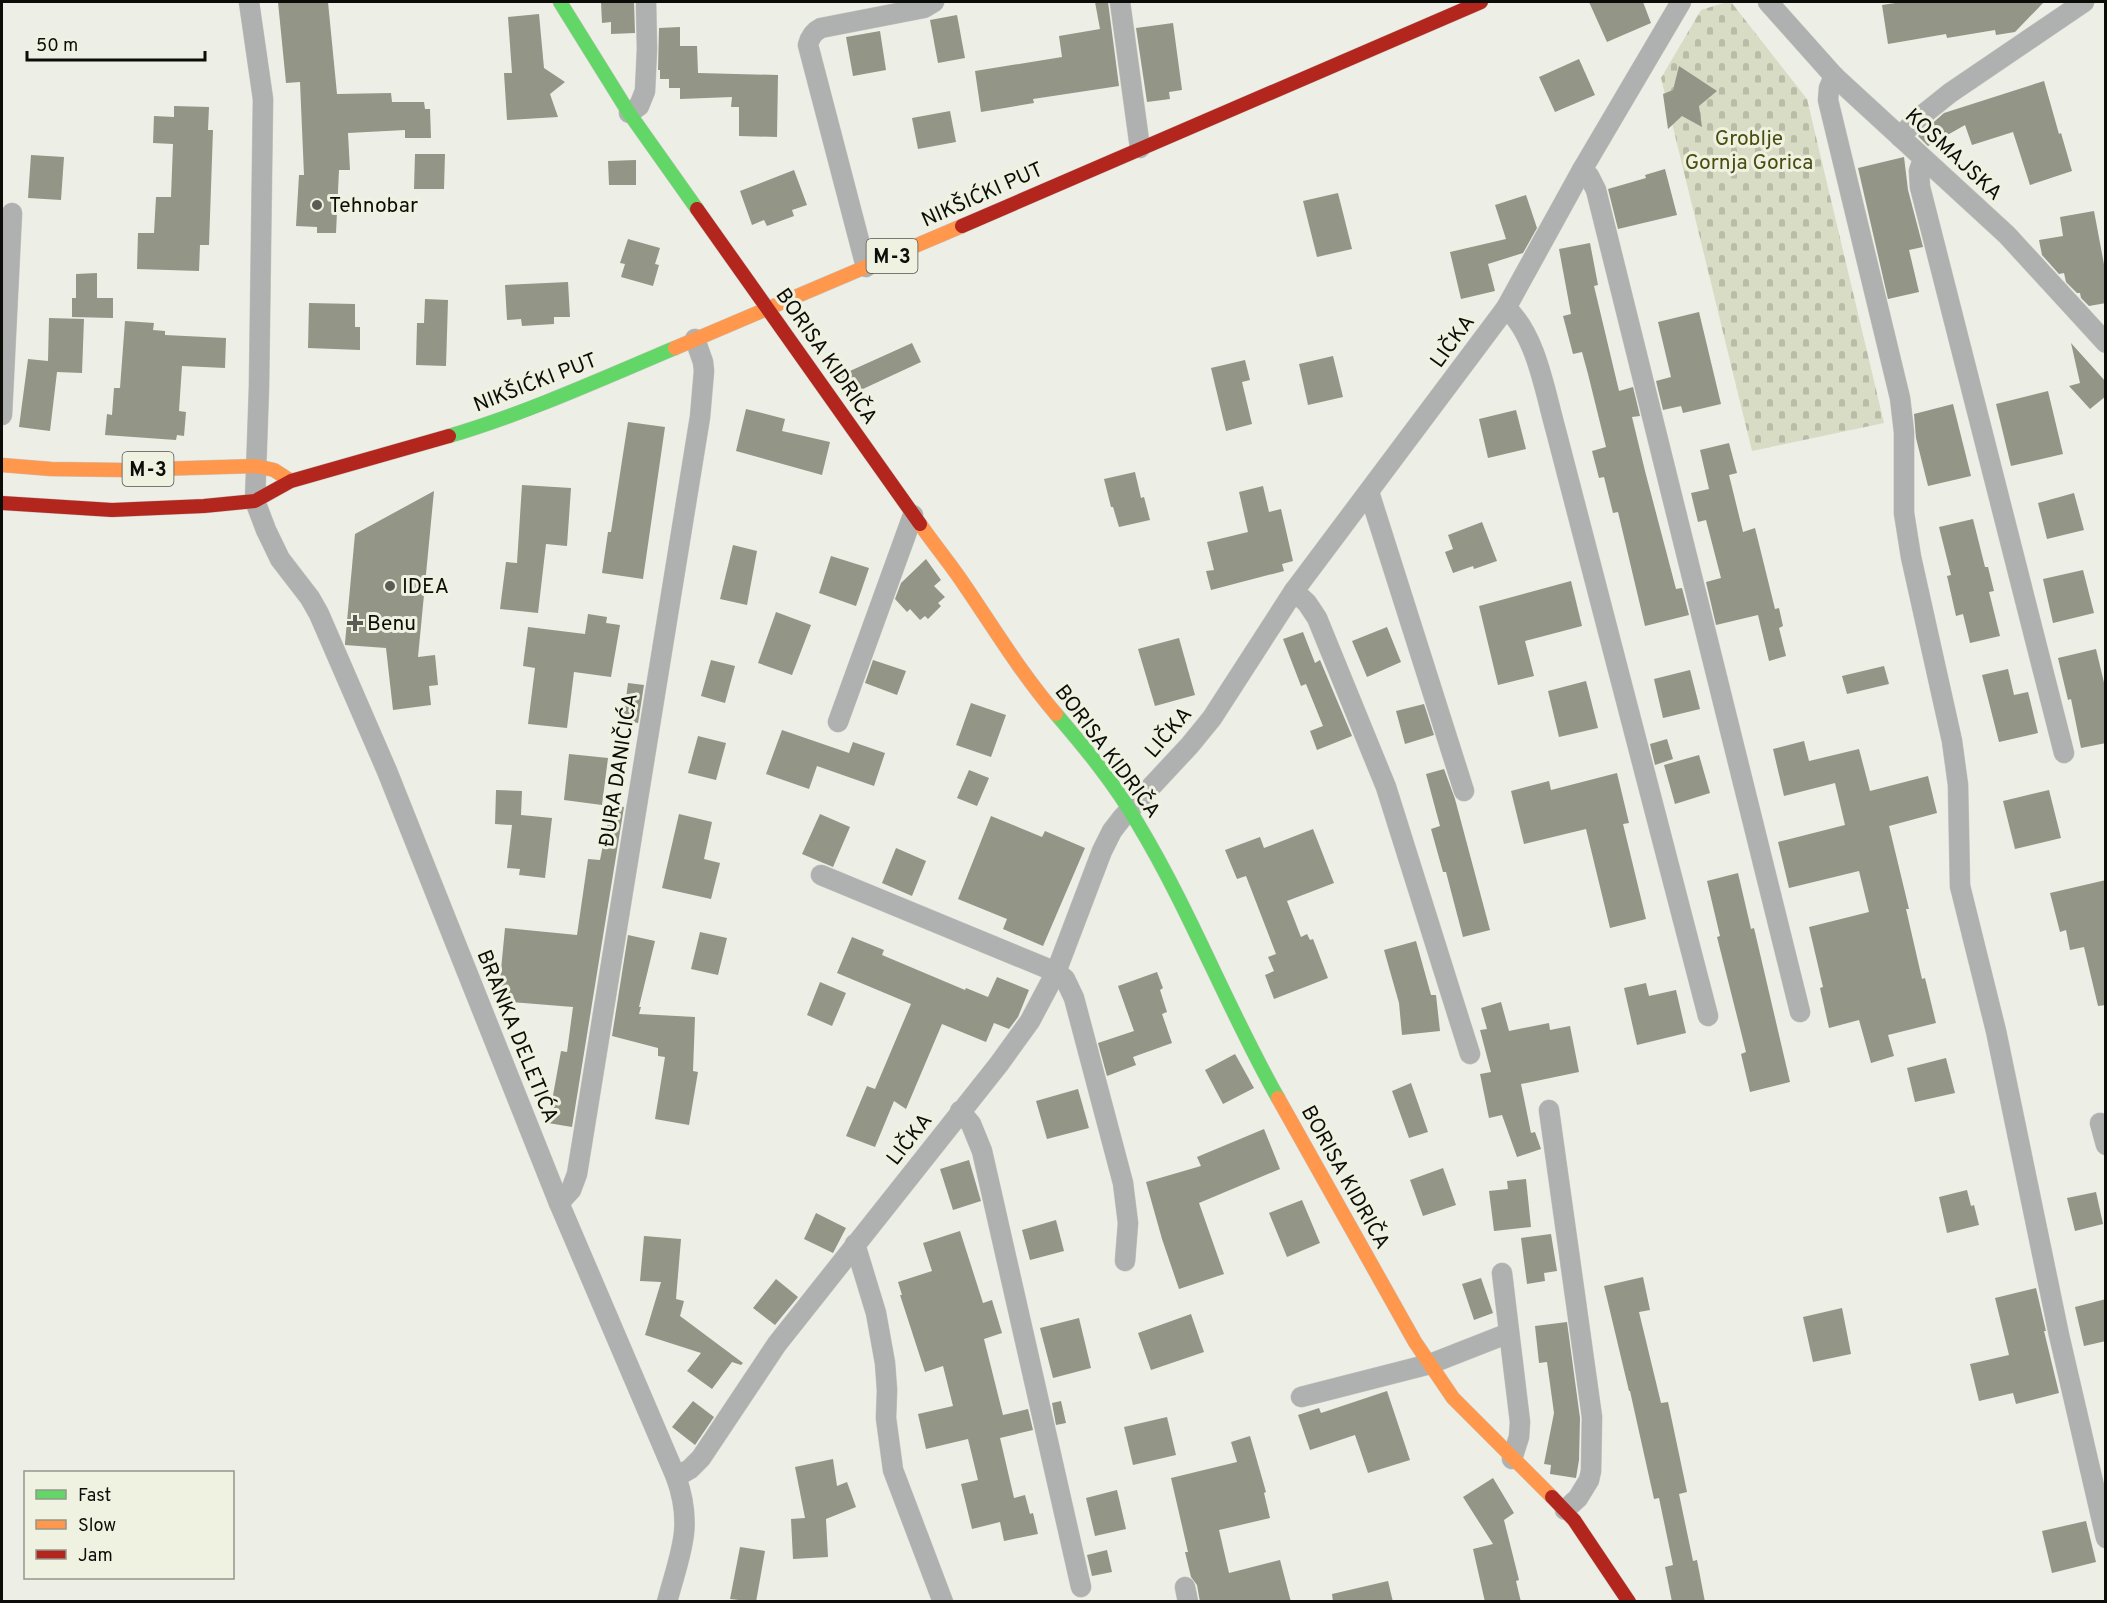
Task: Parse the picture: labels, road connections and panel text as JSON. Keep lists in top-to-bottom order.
{
  "streets": {
    "street": [
      "KOSMAJSKA",
      "NIKŠIĆKI PUT",
      "M-3",
      "LIČKA",
      "BORISA KIDRIČA",
      "ĐURA DANIČIĆA",
      "BRANKA DELETIĆA"
    ]
  },
  "crossings": [
    ["NIKŠIĆKI PUT", "M-3"],
    ["NIKŠIĆKI PUT", "BORISA KIDRIČA"],
    ["NIKŠIĆKI PUT", "ĐURA DANIČIĆA"],
    ["NIKŠIĆKI PUT", "BRANKA DELETIĆA"],
    ["LIČKA", "BORISA KIDRIČA"],
    ["LIČKA", "BRANKA DELETIĆA"],
    ["ĐURA DANIČIĆA", "BRANKA DELETIĆA"]
  ],
  "parks": ["Groblje Gornja Gorica"],
  "places": {
    "other": ["Tehnobar", "IDEA"],
    "health": ["Benu"]
  },
  "legend": ["Fast", "Slow", "Jam"],
  "scale_bar": "50 m"
}
